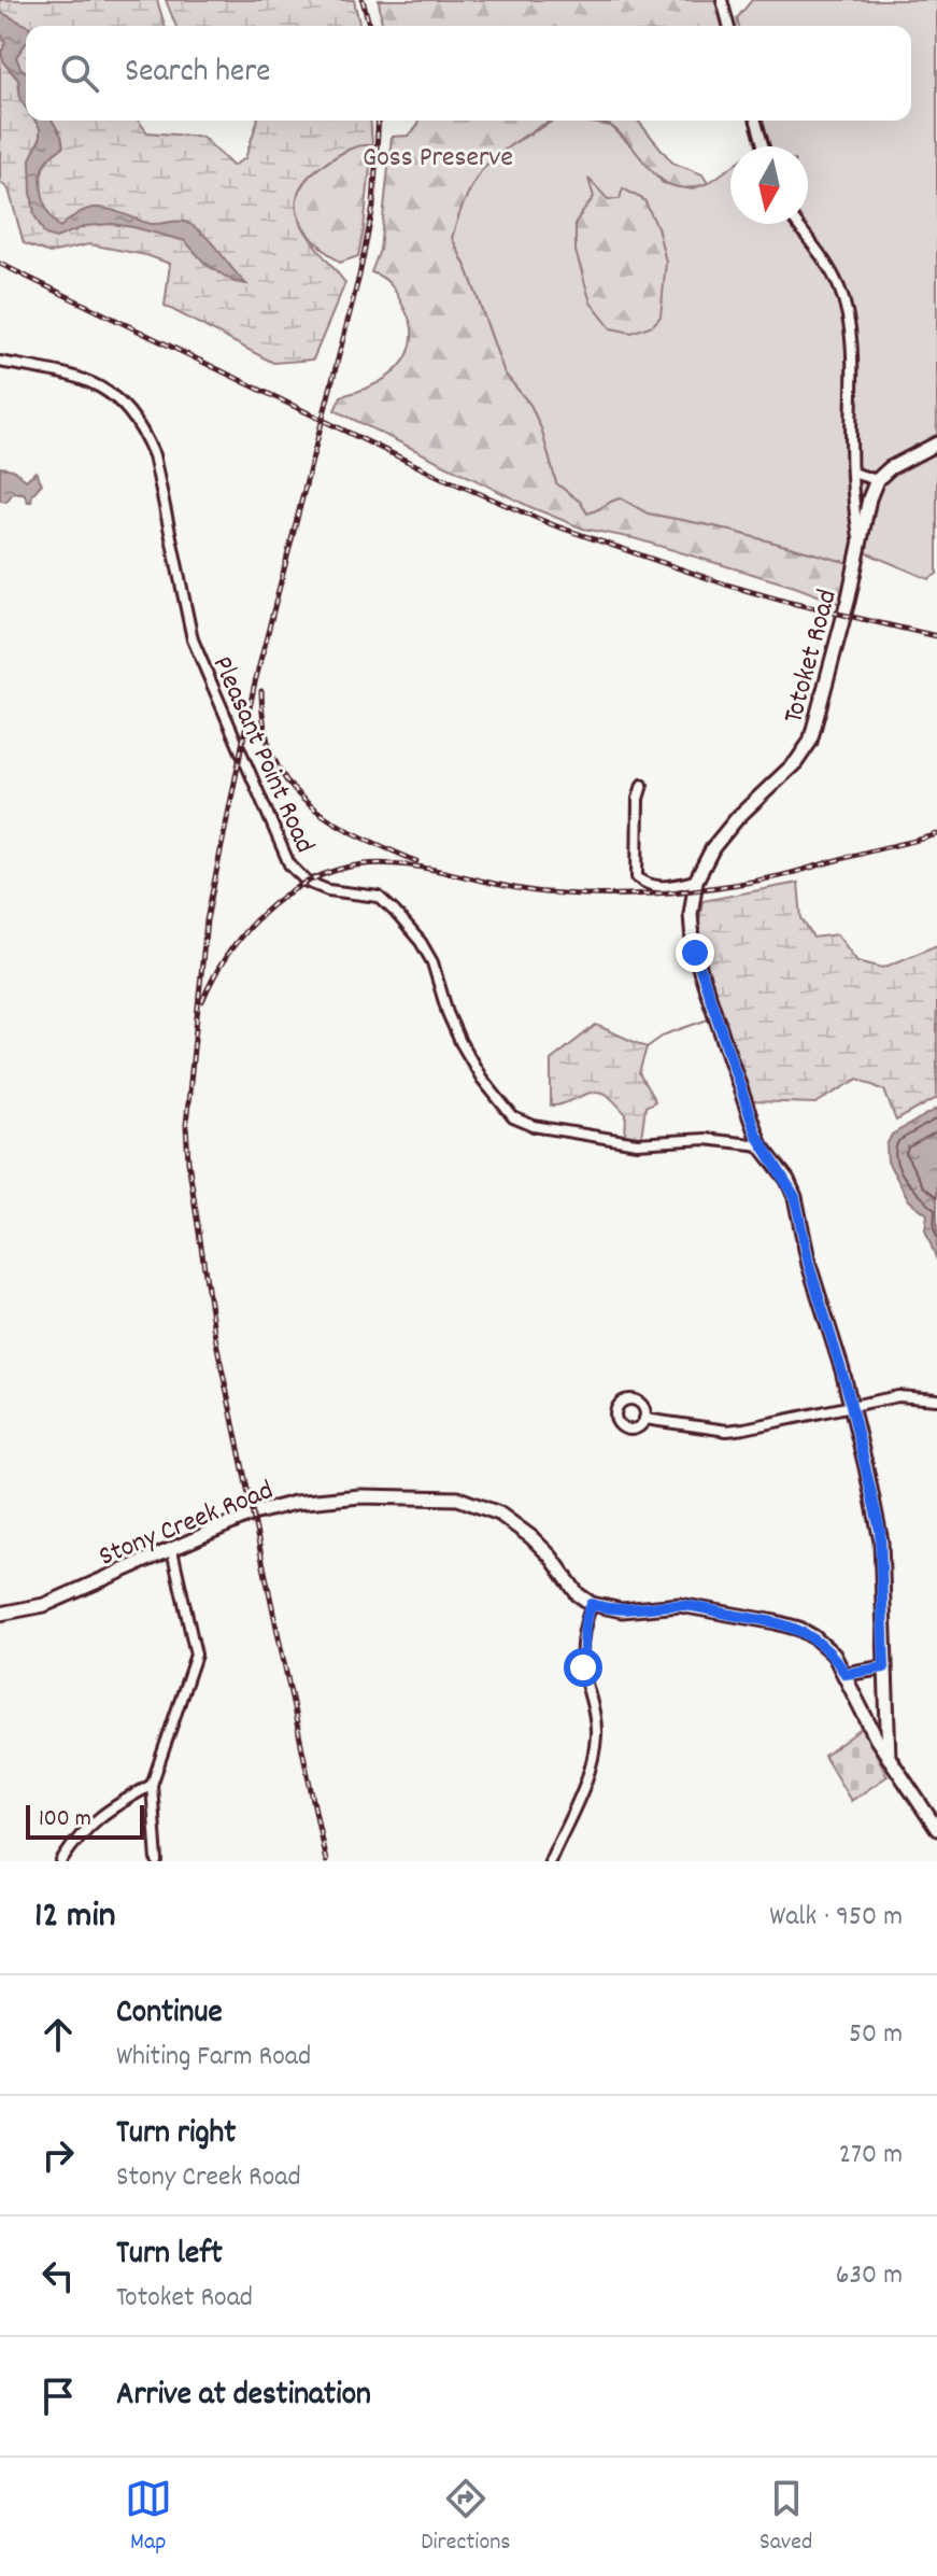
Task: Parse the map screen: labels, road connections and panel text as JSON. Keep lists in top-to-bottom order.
{
  "streets": {
    "main road": ["Totoket Road", "Stony Creek Road"],
    "street": ["Pleasant Point Road"]
  },
  "crossings": [
    ["Totoket Road", "Pleasant Point Road"]
  ],
  "parks": ["Goss Preserve"],
  "scale_bar": "100 m",
  "north": "bottom",
  "page": {
    "search": "Search here",
    "scale": "100 m",
    "heading": ["12 min", "Walk · 950 m"],
    "list": [
      ["Continue", "Whiting Farm Road", "50 m"],
      ["Turn right", "Stony Creek Road", "270 m"],
      ["Turn left", "Totoket Road", "630 m"],
      "Arrive at destination"
    ],
    "nav": ["Map", "Directions", "Saved"]
  }
}
